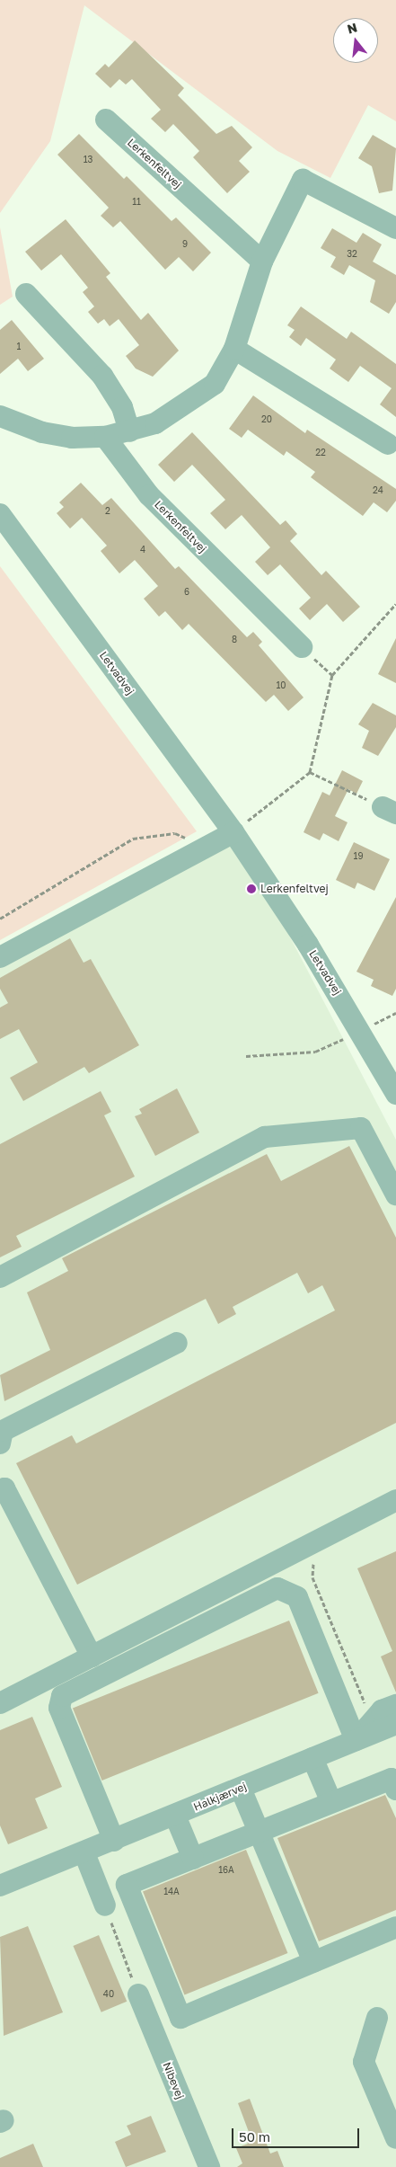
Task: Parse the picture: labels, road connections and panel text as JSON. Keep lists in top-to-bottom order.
{
  "streets": {
    "street": [
      "Lerkenfeltvej",
      "Letvadvej",
      "Halkjærvej",
      "Nibevej"
    ]
  },
  "places": ["Lerkenfeltvej"],
  "house_numbers": [
    "13",
    "11",
    "9",
    "32",
    "1",
    "20",
    "22",
    "24",
    "2",
    "4",
    "6",
    "8",
    "10",
    "19",
    "16A",
    "14A",
    "40"
  ],
  "scale_bar": "50 m",
  "north": "top"
}
